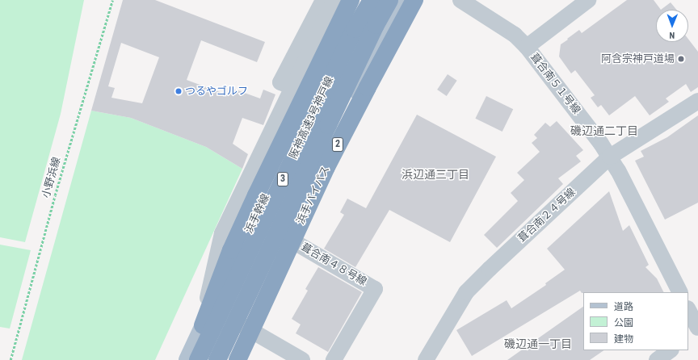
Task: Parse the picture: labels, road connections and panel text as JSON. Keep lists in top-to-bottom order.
{
  "streets": {
    "highway": [
      "阪神高速3号神戸線",
      "2",
      "3",
      "浜手バイパス"
    ],
    "main road": ["浜手幹線"],
    "street": ["葺合南５１号線", "葺合南２４号線", "葺合南４８号線"],
    "path": ["小野浜線"]
  },
  "crossings": [
    ["葺合南５１号線", "葺合南２４号線"]
  ],
  "districts": ["磯辺通二丁目", "浜辺通三丁目", "磯辺通一丁目"],
  "places": ["阿含宗神戸道場", "つるやゴルフ"],
  "legend": ["道路", "公園", "建物"],
  "north": "bottom"
}
